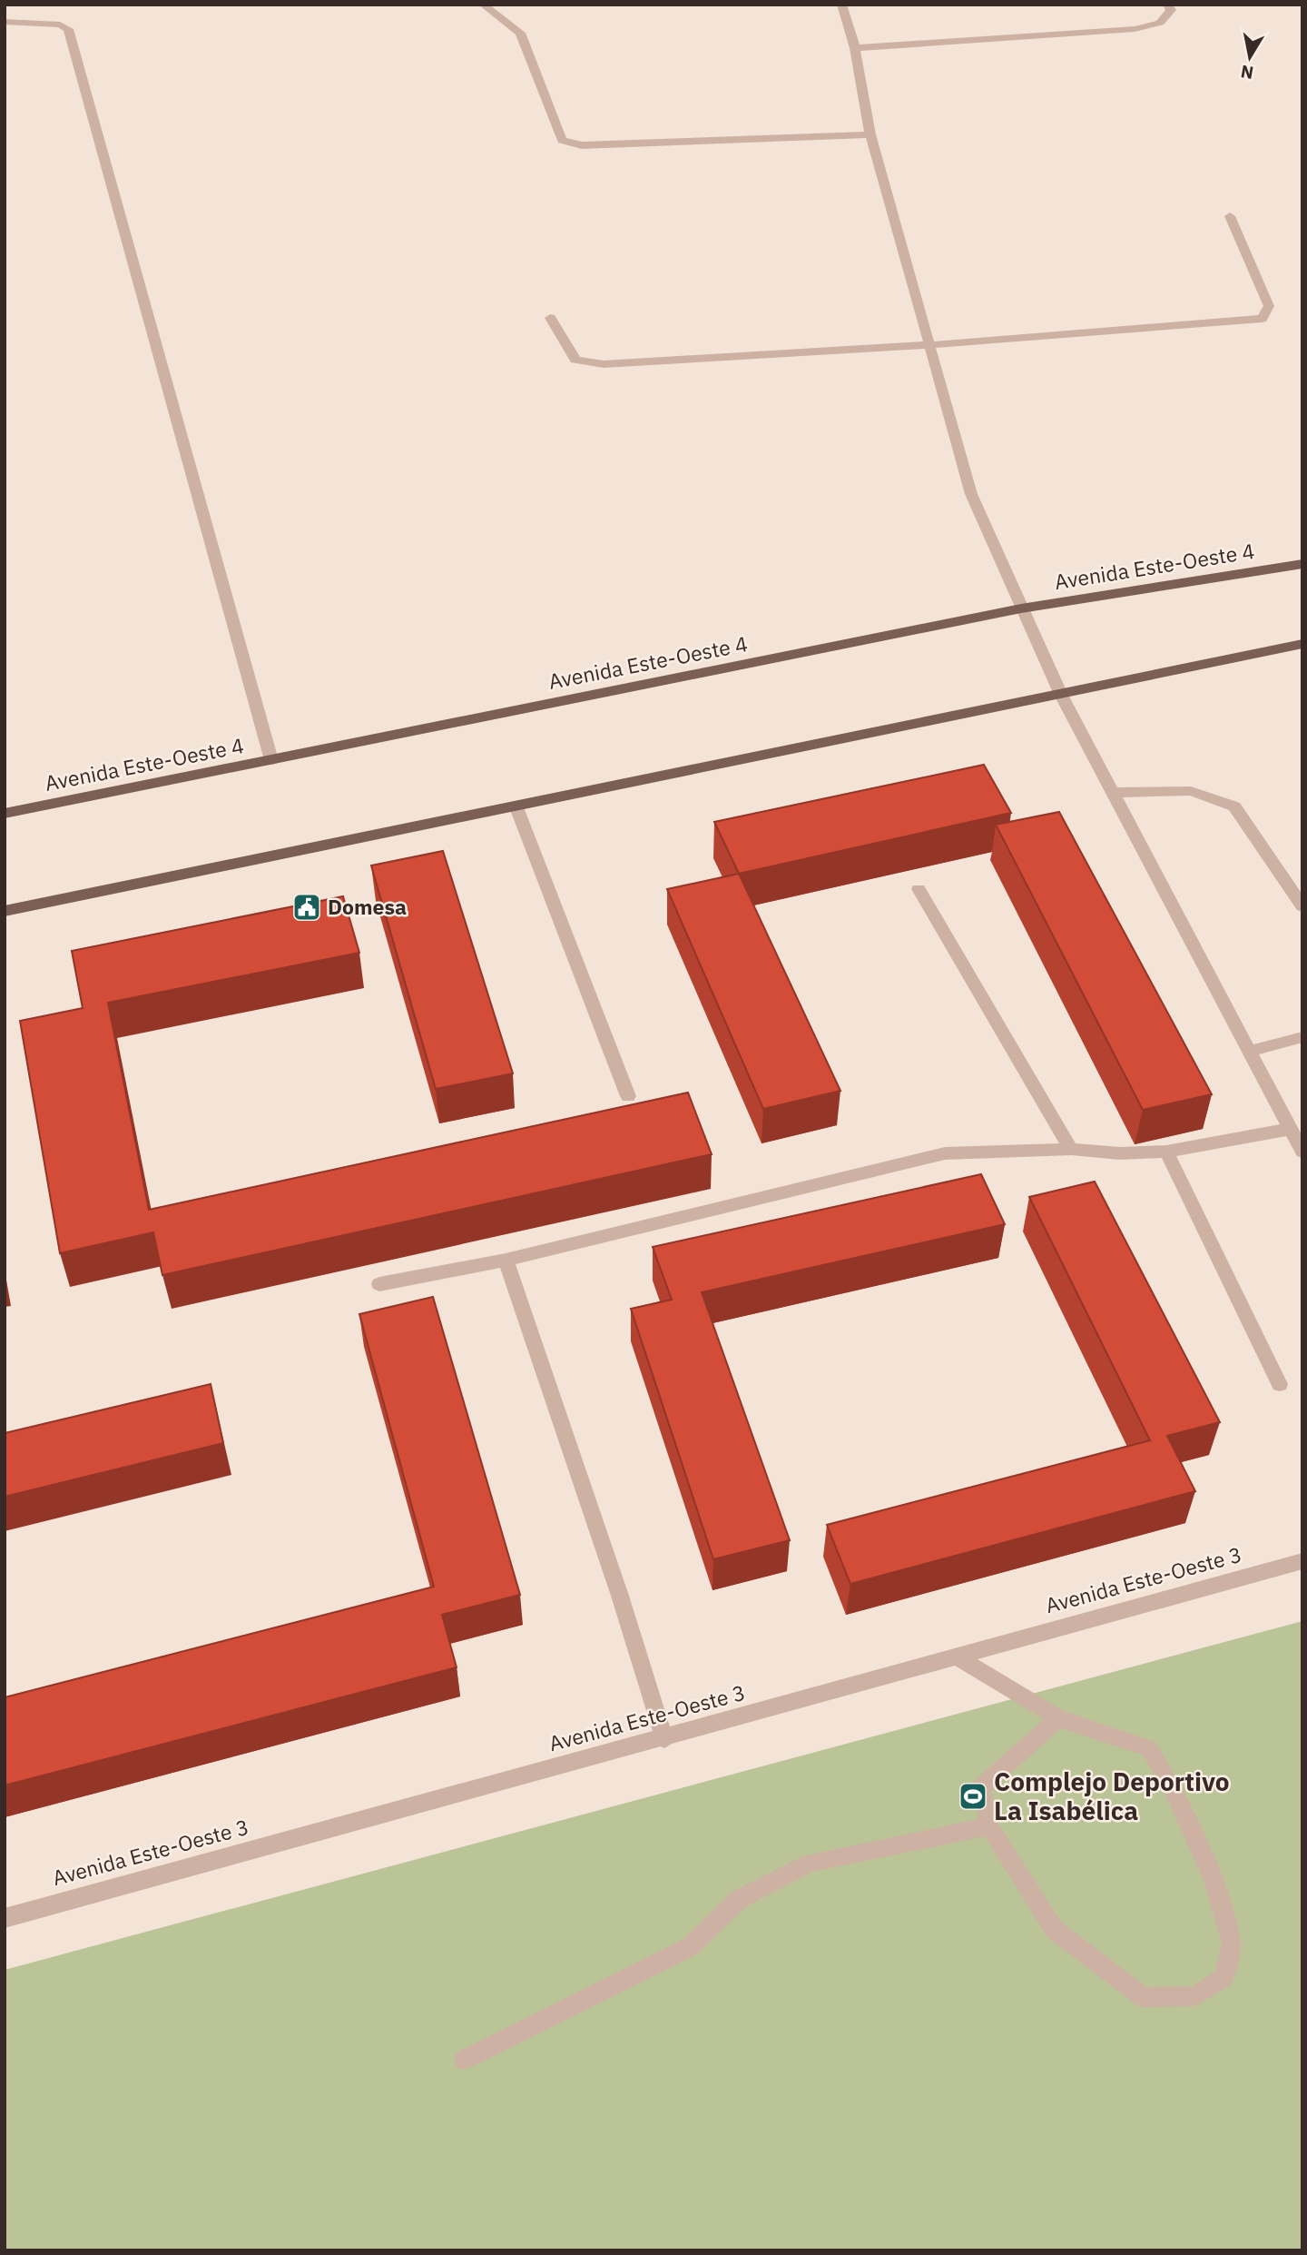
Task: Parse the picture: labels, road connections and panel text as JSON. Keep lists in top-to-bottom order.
{
  "streets": {
    "main road": ["Avenida Este-Oeste 4"],
    "street": ["Avenida Este-Oeste 3"]
  },
  "places": {
    "public building": ["Domesa"],
    "sports": ["Complejo Deportivo La Isabélica"]
  },
  "north": "bottom"
}
